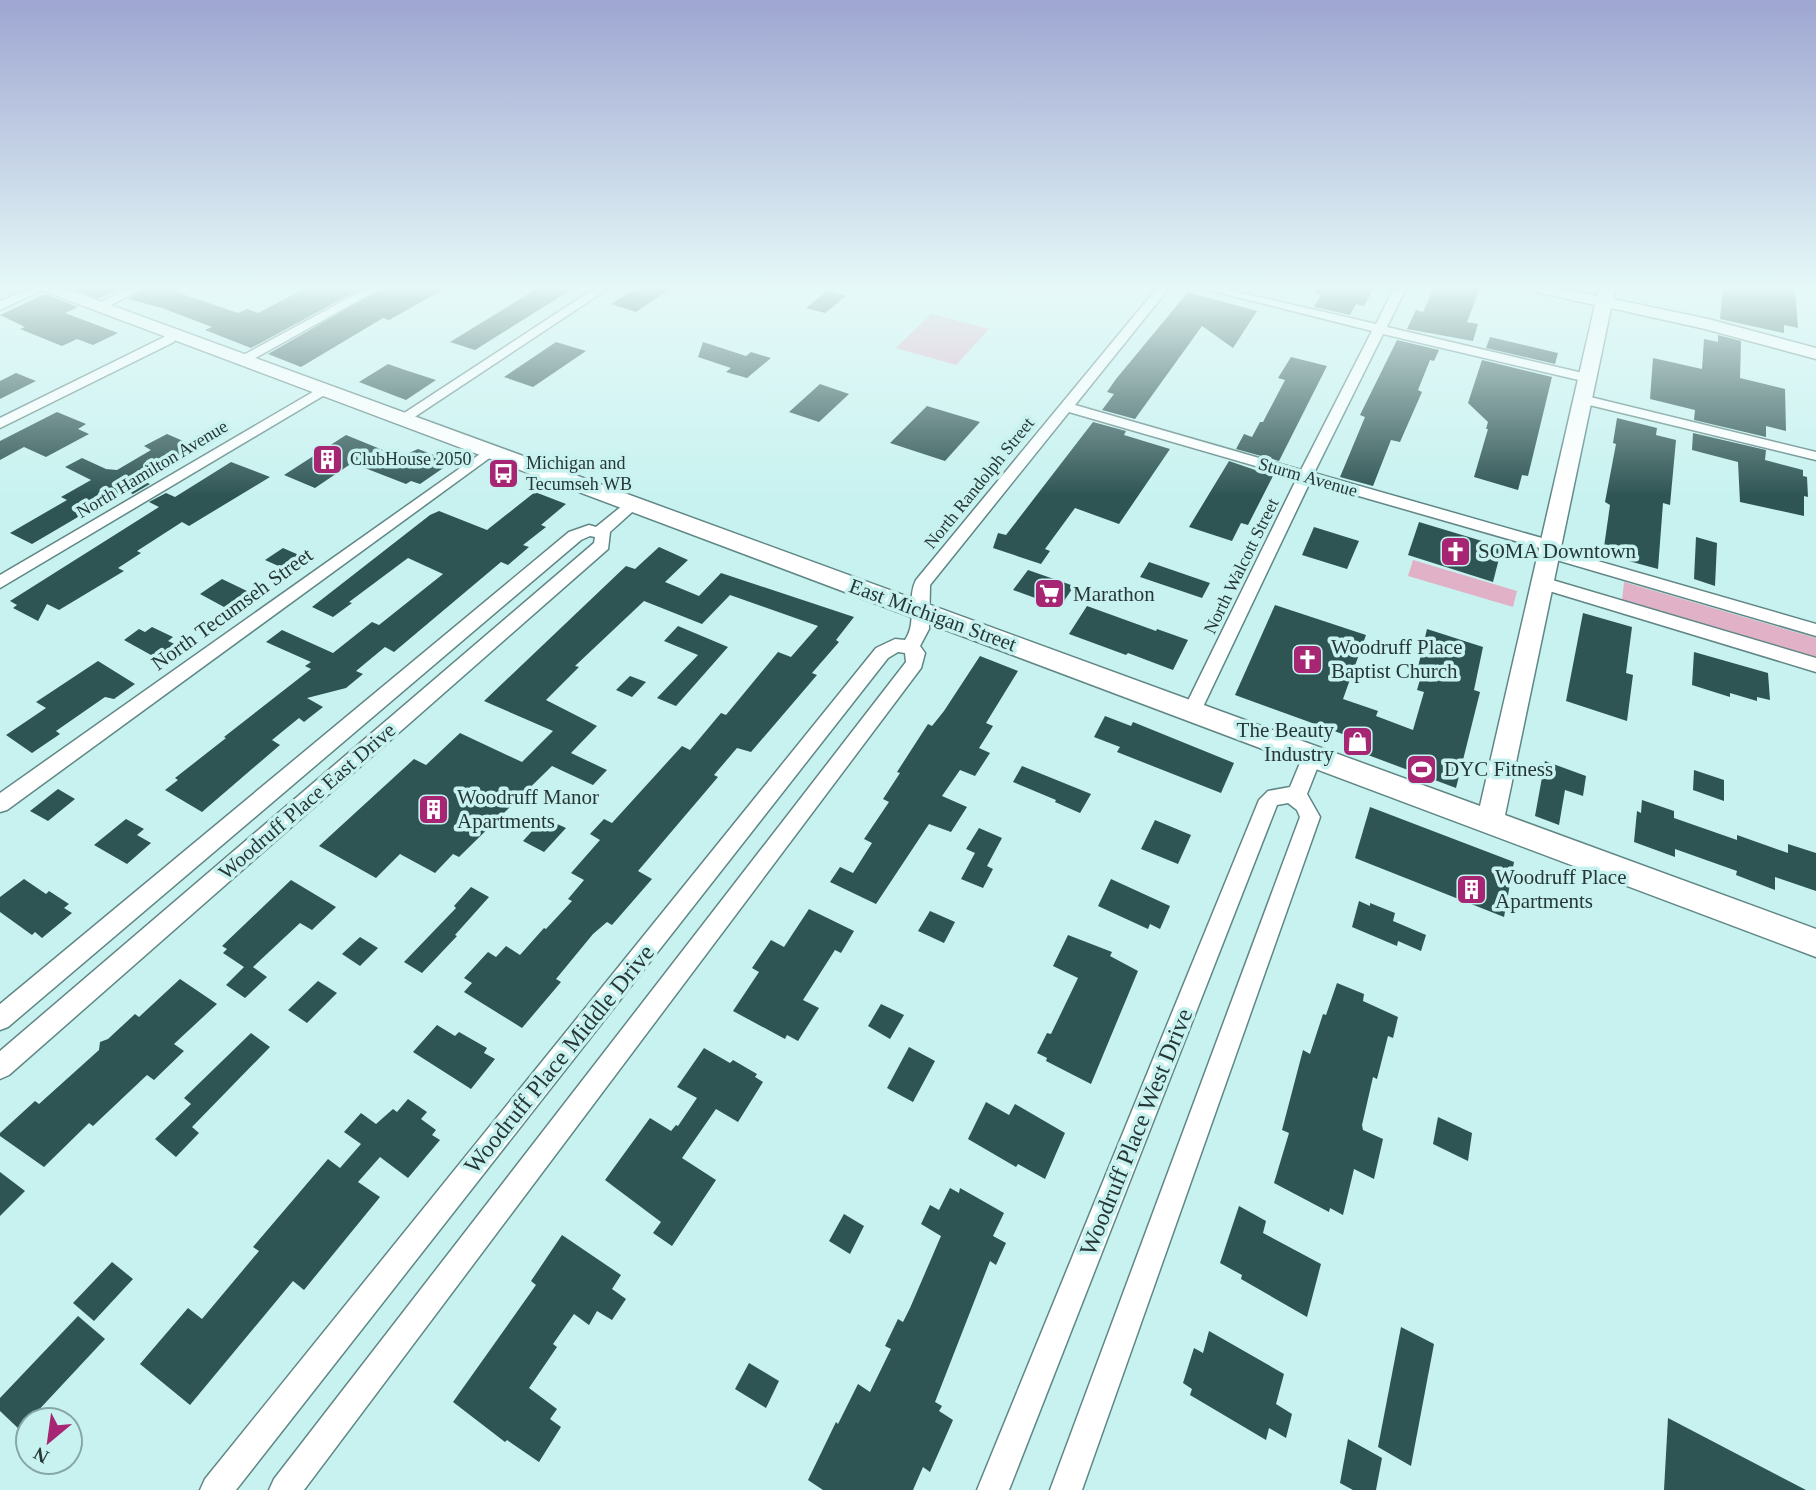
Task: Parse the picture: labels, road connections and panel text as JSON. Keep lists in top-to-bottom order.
{
  "streets": {
    "main road": ["East Michigan Street"],
    "street": [
      "North Hamilton Avenue",
      "Sturm Avenue",
      "North Randolph Street",
      "North Walcott Street",
      "North Tecumseh Street",
      "Woodruff Place East Drive",
      "Woodruff Place Middle Drive",
      "Woodruff Place West Drive"
    ]
  },
  "crossings": [
    ["North Hamilton Avenue", "East Michigan Street"],
    ["Sturm Avenue", "North Randolph Street"],
    ["Sturm Avenue", "North Walcott Street"],
    ["North Randolph Street", "East Michigan Street"],
    ["North Randolph Street", "Woodruff Place Middle Drive"],
    ["North Walcott Street", "East Michigan Street"],
    ["North Tecumseh Street", "East Michigan Street"],
    ["East Michigan Street", "Woodruff Place East Drive"],
    ["East Michigan Street", "Woodruff Place Middle Drive"]
  ],
  "places": {
    "building": ["ClubHouse 2050", "Woodruff Manor Apartments", "Woodruff Place Apartments"],
    "bus stop": ["Michigan and Tecumseh WB"],
    "church": ["SOMA Downtown", "Woodruff Place Baptist Church"],
    "supermarket": ["Marathon"],
    "shop": ["The Beauty Industry"],
    "sports": ["DYC Fitness"]
  },
  "north": "bottom left"
}
